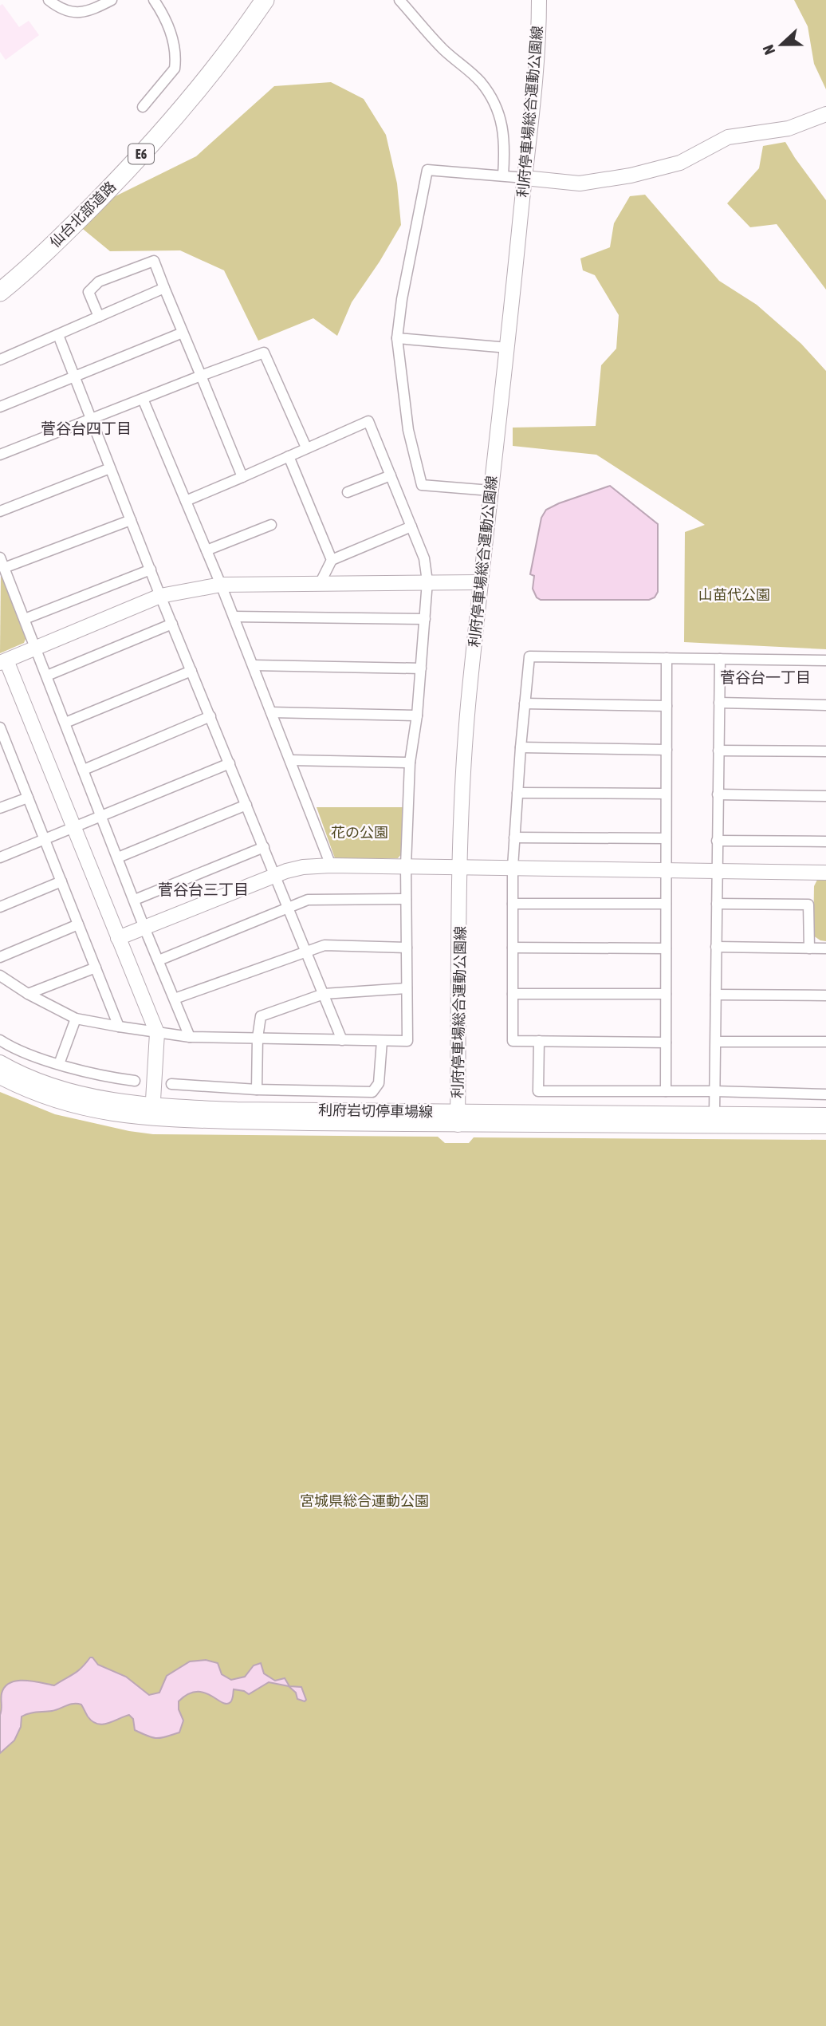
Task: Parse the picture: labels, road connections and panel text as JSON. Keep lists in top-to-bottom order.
{
  "streets": {
    "highway": ["E6", "仙台北部道路"],
    "main road": ["利府停車場総合運動公園線", "利府岩切停車場線"]
  },
  "crossings": [
    ["利府停車場総合運動公園線", "利府岩切停車場線"]
  ],
  "districts": ["菅谷台四丁目", "菅谷台一丁目", "菅谷台三丁目"],
  "parks": ["山苗代公園", "花の公園", "宮城県総合運動公園"],
  "north": "left"
}
